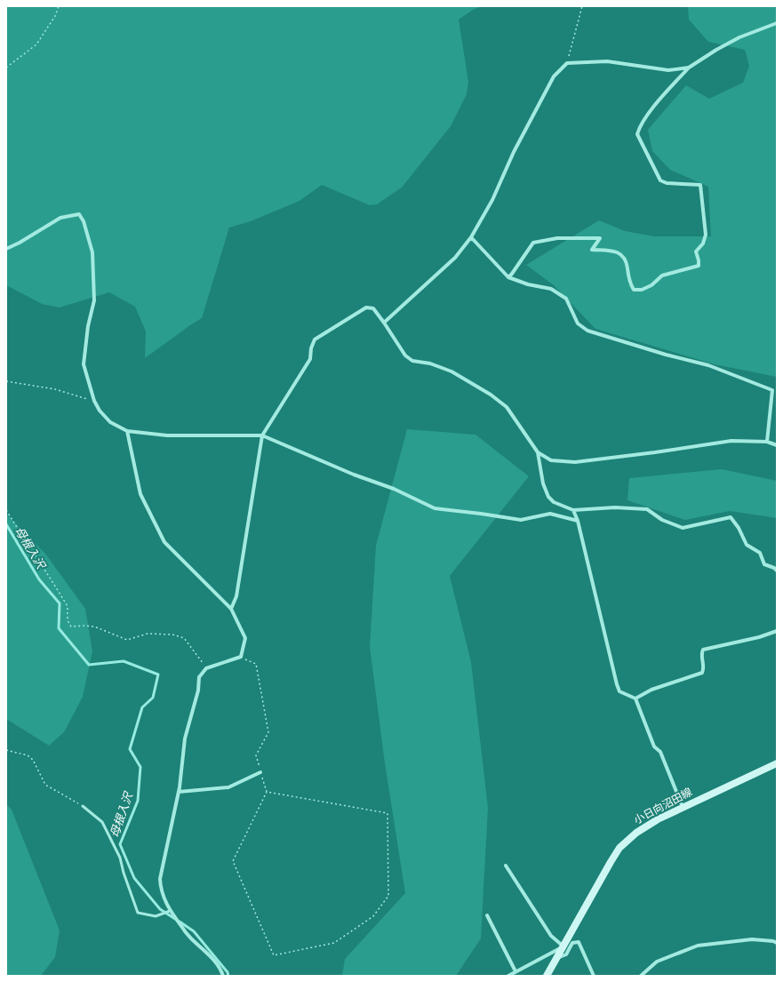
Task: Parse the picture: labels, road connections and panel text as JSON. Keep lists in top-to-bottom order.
{
  "streets": {
    "main road": ["小日向沼田線"]
  },
  "water": ["母根入沢"]
}
